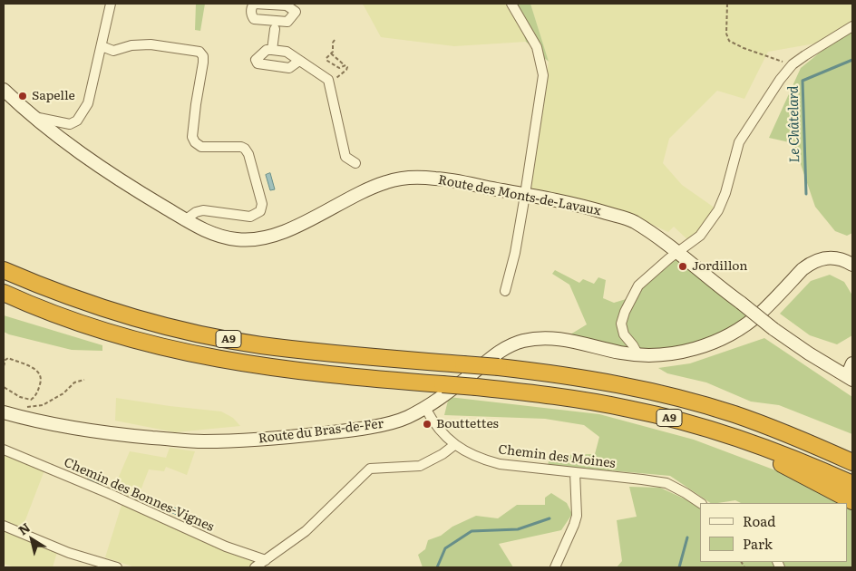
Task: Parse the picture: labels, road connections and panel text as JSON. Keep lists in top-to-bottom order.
{
  "streets": {
    "highway": ["A9"],
    "street": [
      "Route des Monts-de-Lavaux",
      "Route du Bras-de-Fer",
      "Chemin des Moines",
      "Chemin des Bonnes-Vignes"
    ]
  },
  "crossings": [
    ["Route du Bras-de-Fer", "Chemin des Moines"]
  ],
  "water": ["Le Châtelard"],
  "places": ["Sapelle", "Jordillon", "Bouttettes"],
  "legend": ["Road", "Park"],
  "north": "top left"
}
